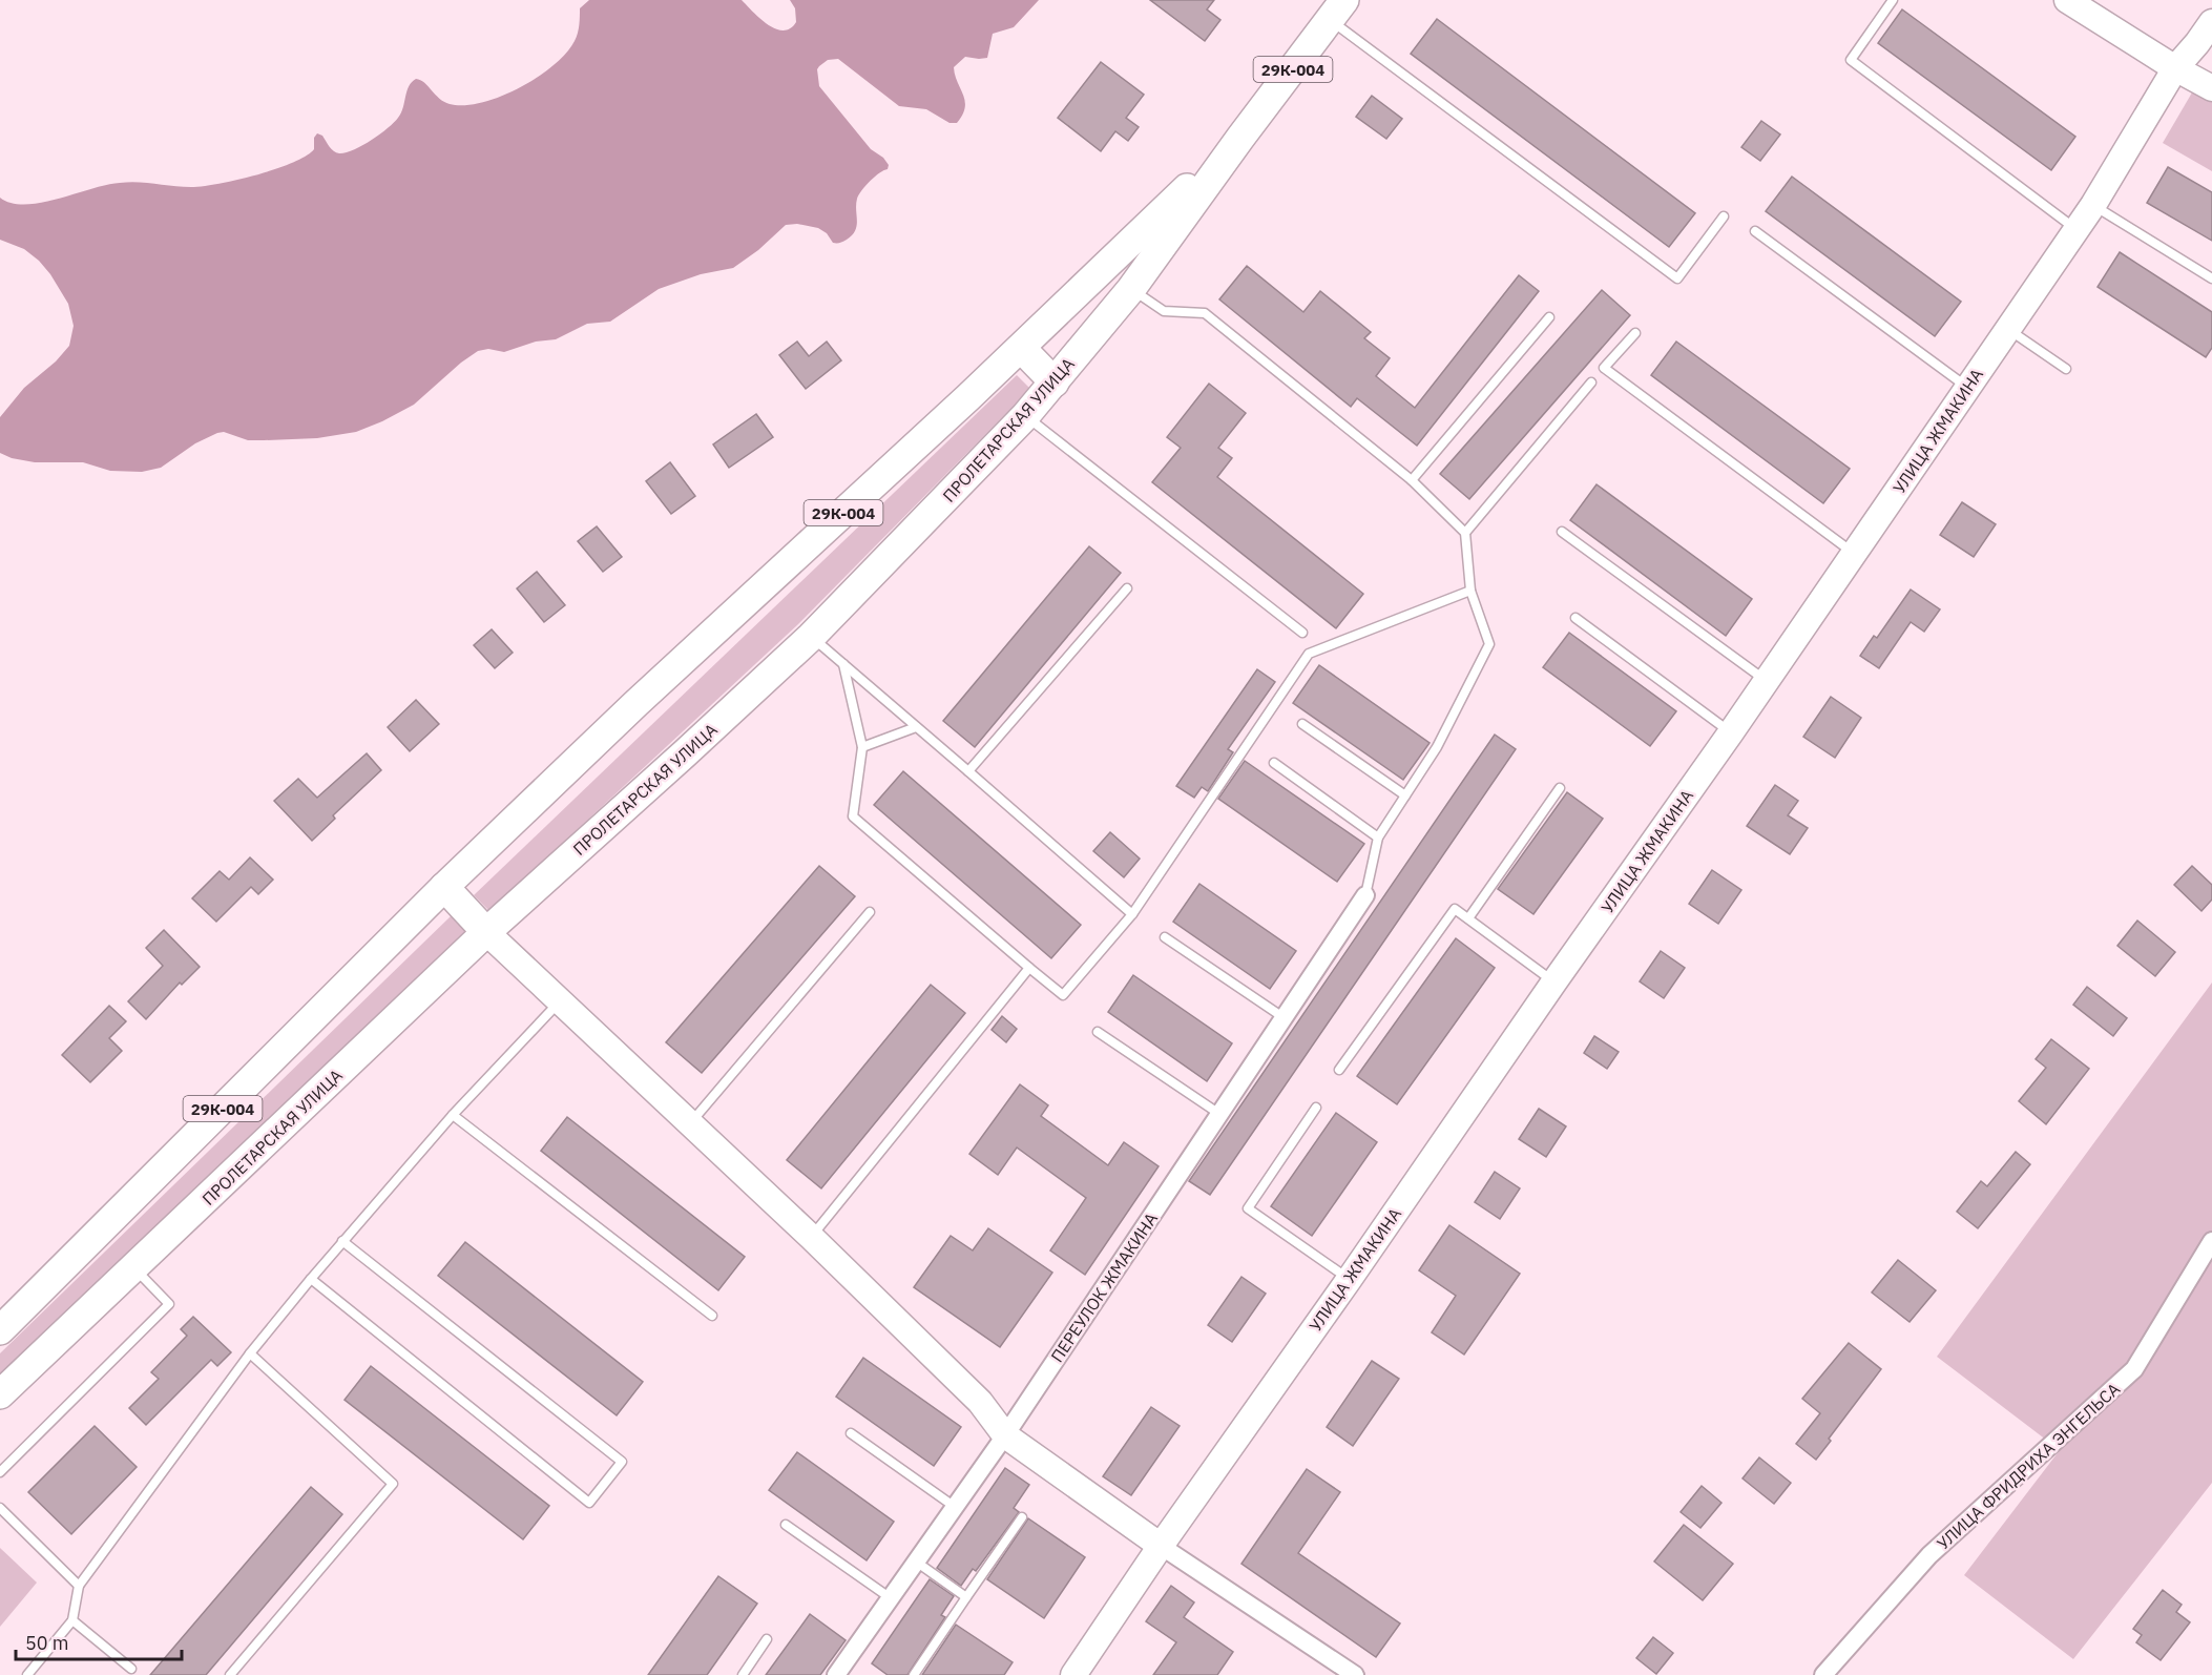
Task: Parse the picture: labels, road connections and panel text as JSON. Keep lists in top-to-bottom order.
{
  "streets": {
    "main road": ["29К-004", "ПРОЛЕТАРСКАЯ УЛИЦА"],
    "street": ["УЛИЦА ЖМАКИНА", "ПЕРЕУЛОК ЖМАКИНА", "УЛИЦА ФРИДРИХА ЭНГЕЛЬСА"]
  },
  "scale_bar": "50 m"
}
